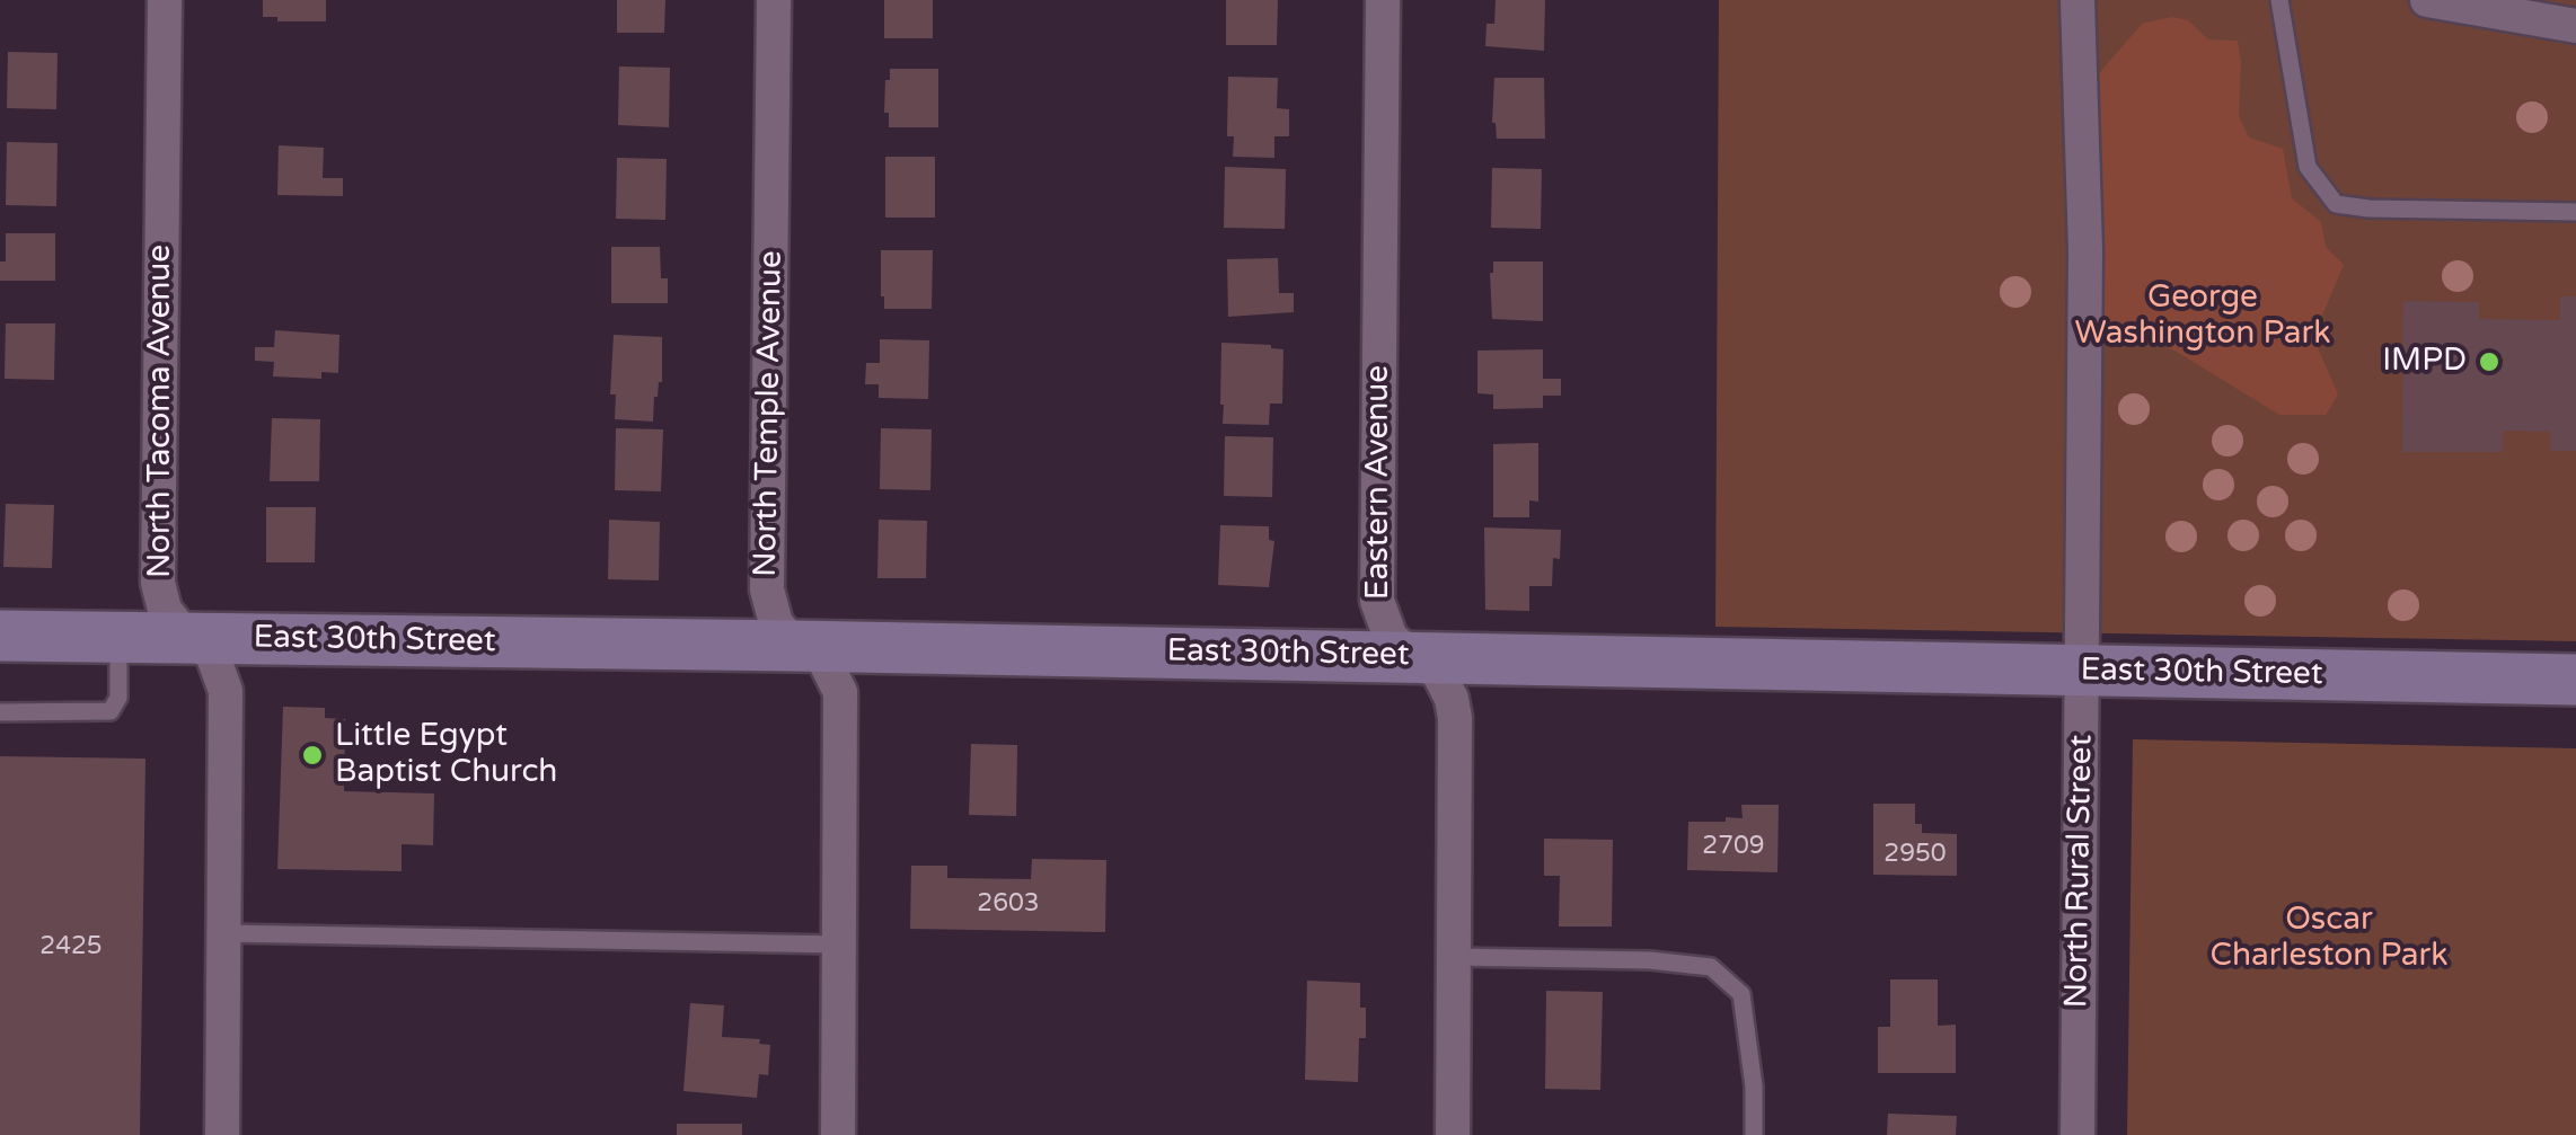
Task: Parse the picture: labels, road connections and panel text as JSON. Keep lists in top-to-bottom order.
{
  "streets": {
    "main road": ["East 30th Street"],
    "street": [
      "North Tacoma Avenue",
      "North Temple Avenue",
      "Eastern Avenue",
      "North Rural Street"
    ]
  },
  "crossings": [
    ["North Tacoma Avenue", "East 30th Street"],
    ["North Temple Avenue", "East 30th Street"],
    ["Eastern Avenue", "East 30th Street"],
    ["East 30th Street", "North Rural Street"]
  ],
  "parks": ["George Washington Park", "Oscar Charleston Park"],
  "places": ["IMPD", "Little Egypt Baptist Church"],
  "house_numbers": [
    "2709",
    "2950",
    "2603",
    "2425"
  ]
}
